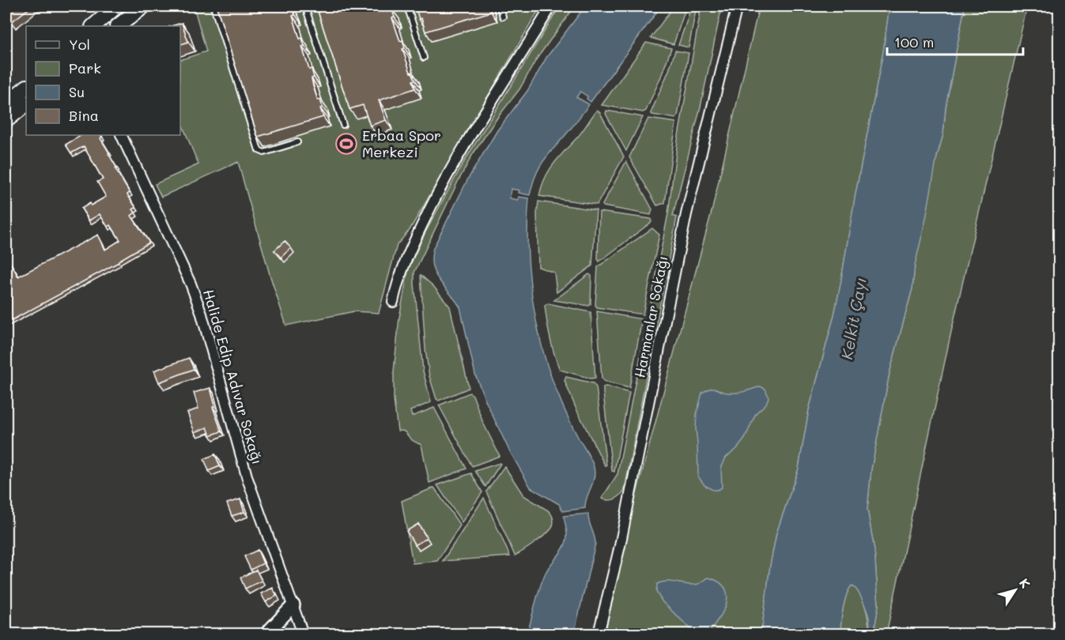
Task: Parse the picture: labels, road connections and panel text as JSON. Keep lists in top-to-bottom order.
{
  "streets": {
    "street": ["Harmanlar Sokağı", "Halide Edip Adıvar Sokağı"]
  },
  "water": ["Kelkit Çayı"],
  "places": {
    "sports": ["Erbaa Spor Merkezi"]
  },
  "legend": [
    "Yol",
    "Park",
    "Su",
    "Bina"
  ],
  "scale_bar": "100 m",
  "north": "top right"
}
